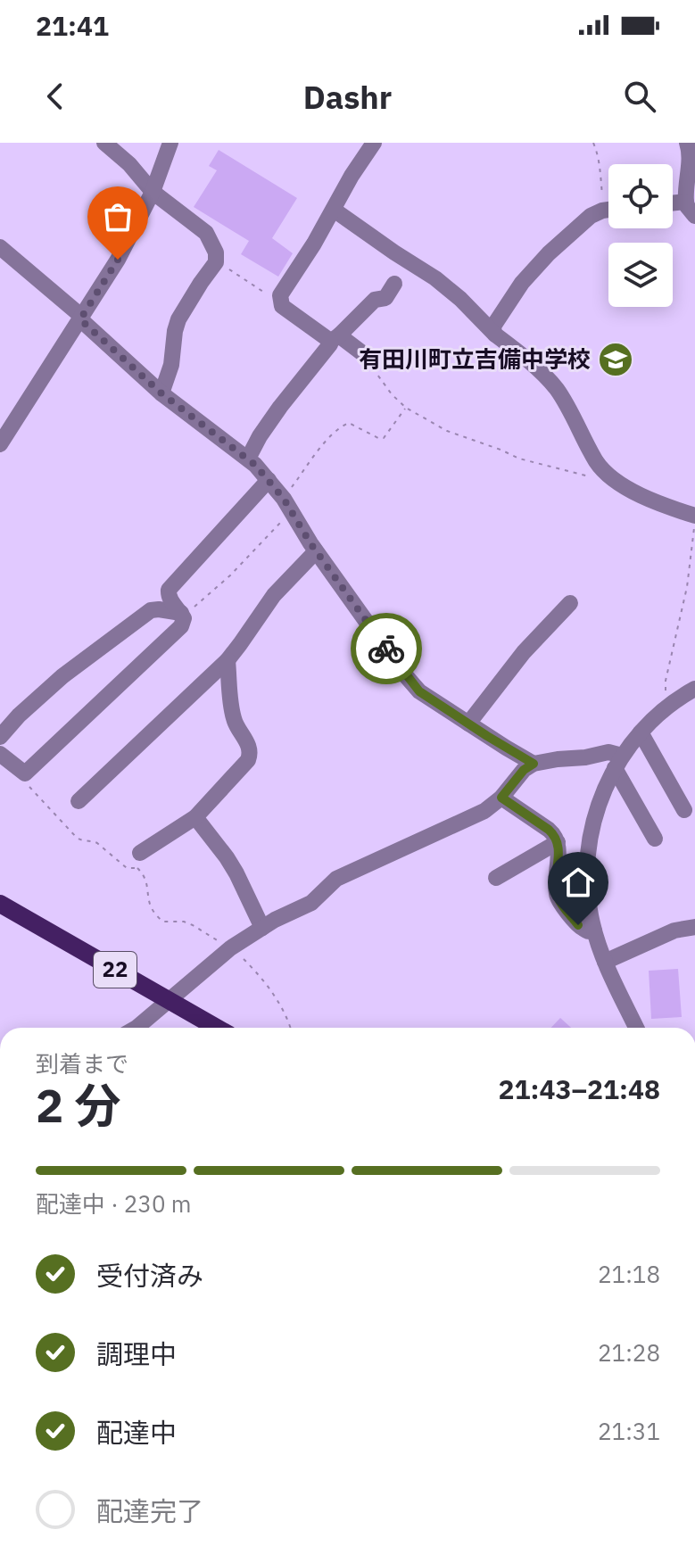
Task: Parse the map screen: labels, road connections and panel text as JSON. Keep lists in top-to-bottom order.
{
  "streets": {
    "main road": ["22"]
  },
  "places": {
    "school or university": ["有田川町立吉備中学校"]
  },
  "page": {
    "status": "21:41",
    "header": "Dashr",
    "heading": ["2 分", "到着まで", "21:43–21:48"],
    "bar": "配達中 · 230 m",
    "list": [
      ["受付済み", "21:18"],
      ["調理中", "21:28"],
      ["配達中", "21:31"],
      "配達完了"
    ]
  }
}
